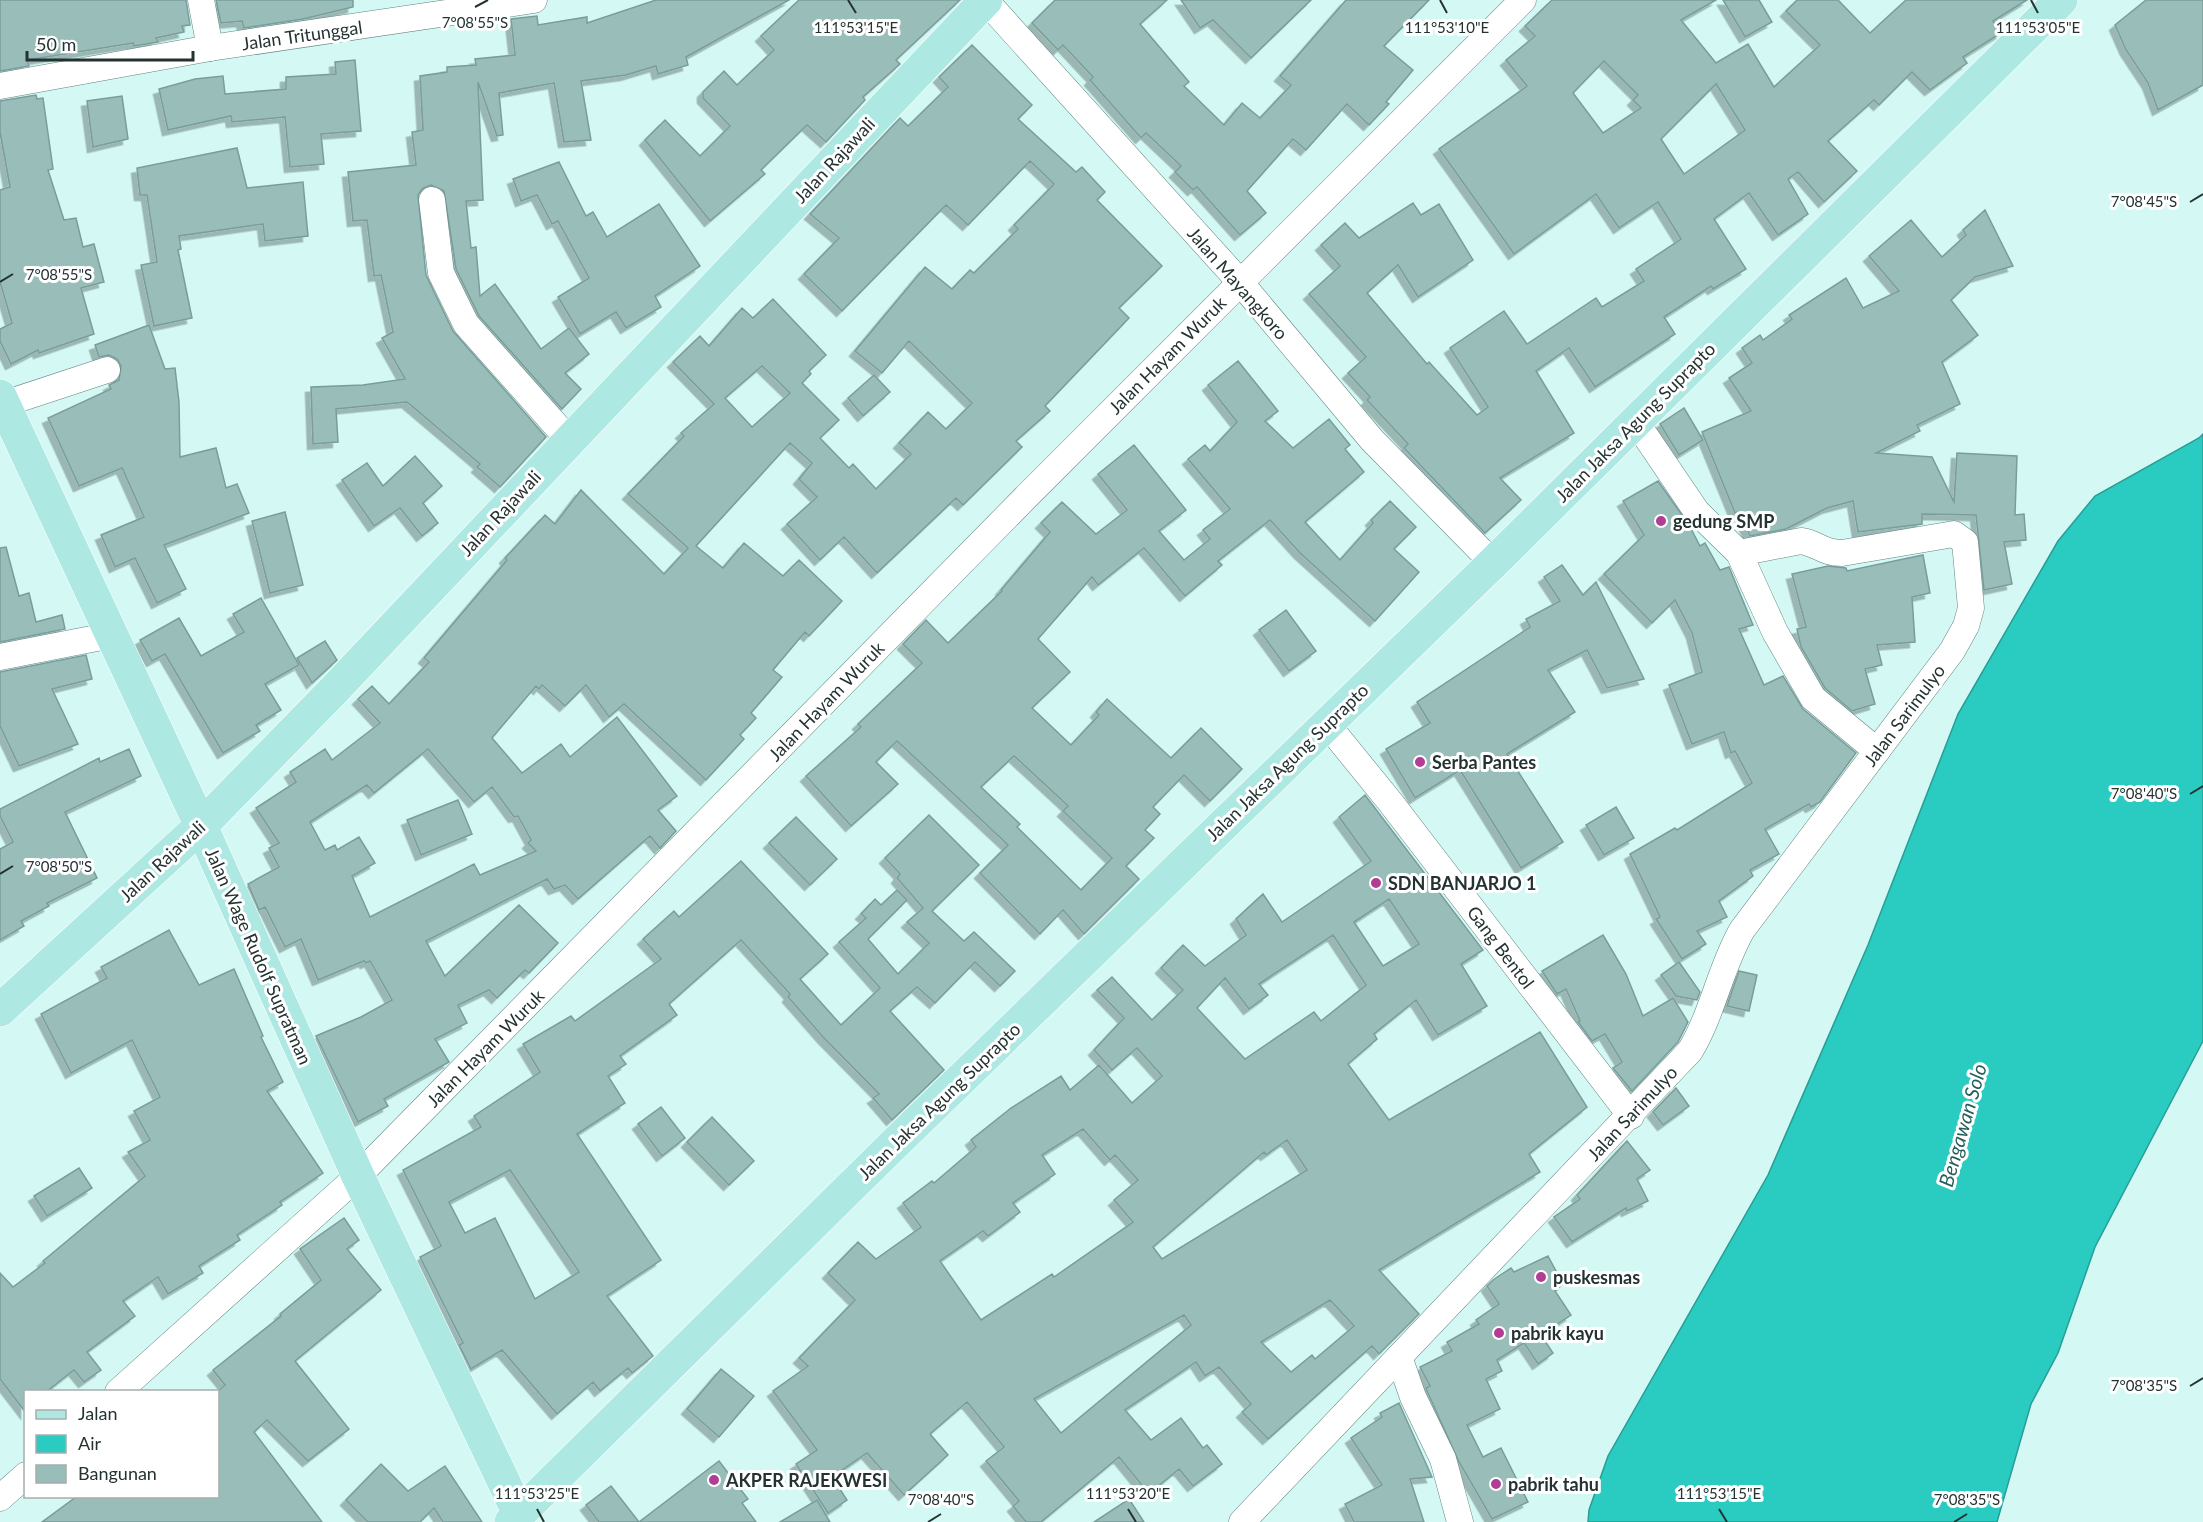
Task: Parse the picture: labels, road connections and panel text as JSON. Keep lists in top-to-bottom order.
{
  "streets": {
    "main road": ["Jalan Rajawali", "Jalan Jaksa Agung Suprapto", "Jalan Wage Rudolf Supratman"],
    "street": [
      "Jalan Tritunggal",
      "Jalan Mayangkoro",
      "Jalan Hayam Wuruk",
      "Jalan Sarimulyo",
      "Gang Bentol"
    ]
  },
  "crossings": [
    ["Jalan Rajawali", "Jalan Mayangkoro"],
    ["Jalan Rajawali", "Jalan Wage Rudolf Supratman"],
    ["Jalan Mayangkoro", "Jalan Hayam Wuruk"],
    ["Jalan Mayangkoro", "Jalan Jaksa Agung Suprapto"],
    ["Jalan Hayam Wuruk", "Jalan Wage Rudolf Supratman"],
    ["Jalan Jaksa Agung Suprapto", "Gang Bentol"],
    ["Jalan Jaksa Agung Suprapto", "Jalan Wage Rudolf Supratman"],
    ["Jalan Sarimulyo", "Gang Bentol"]
  ],
  "water": ["Bengawan Solo"],
  "places": [
    "gedung SMP",
    "Serba Pantes",
    "SDN BANJARJO 1",
    "puskesmas",
    "pabrik kayu",
    "AKPER RAJEKWESI",
    "pabrik tahu"
  ],
  "legend": ["Jalan", "Air", "Bangunan"],
  "scale_bar": "50 m",
  "coordinates": [
    "7°08'55\"S",
    "111°53'15\"E",
    "111°53'10\"E",
    "111°53'05\"E",
    "7°08'45\"S",
    "7°08'40\"S",
    "7°08'50\"S",
    "7°08'35\"S",
    "111°53'25\"E",
    "111°53'20\"E"
  ]
}
